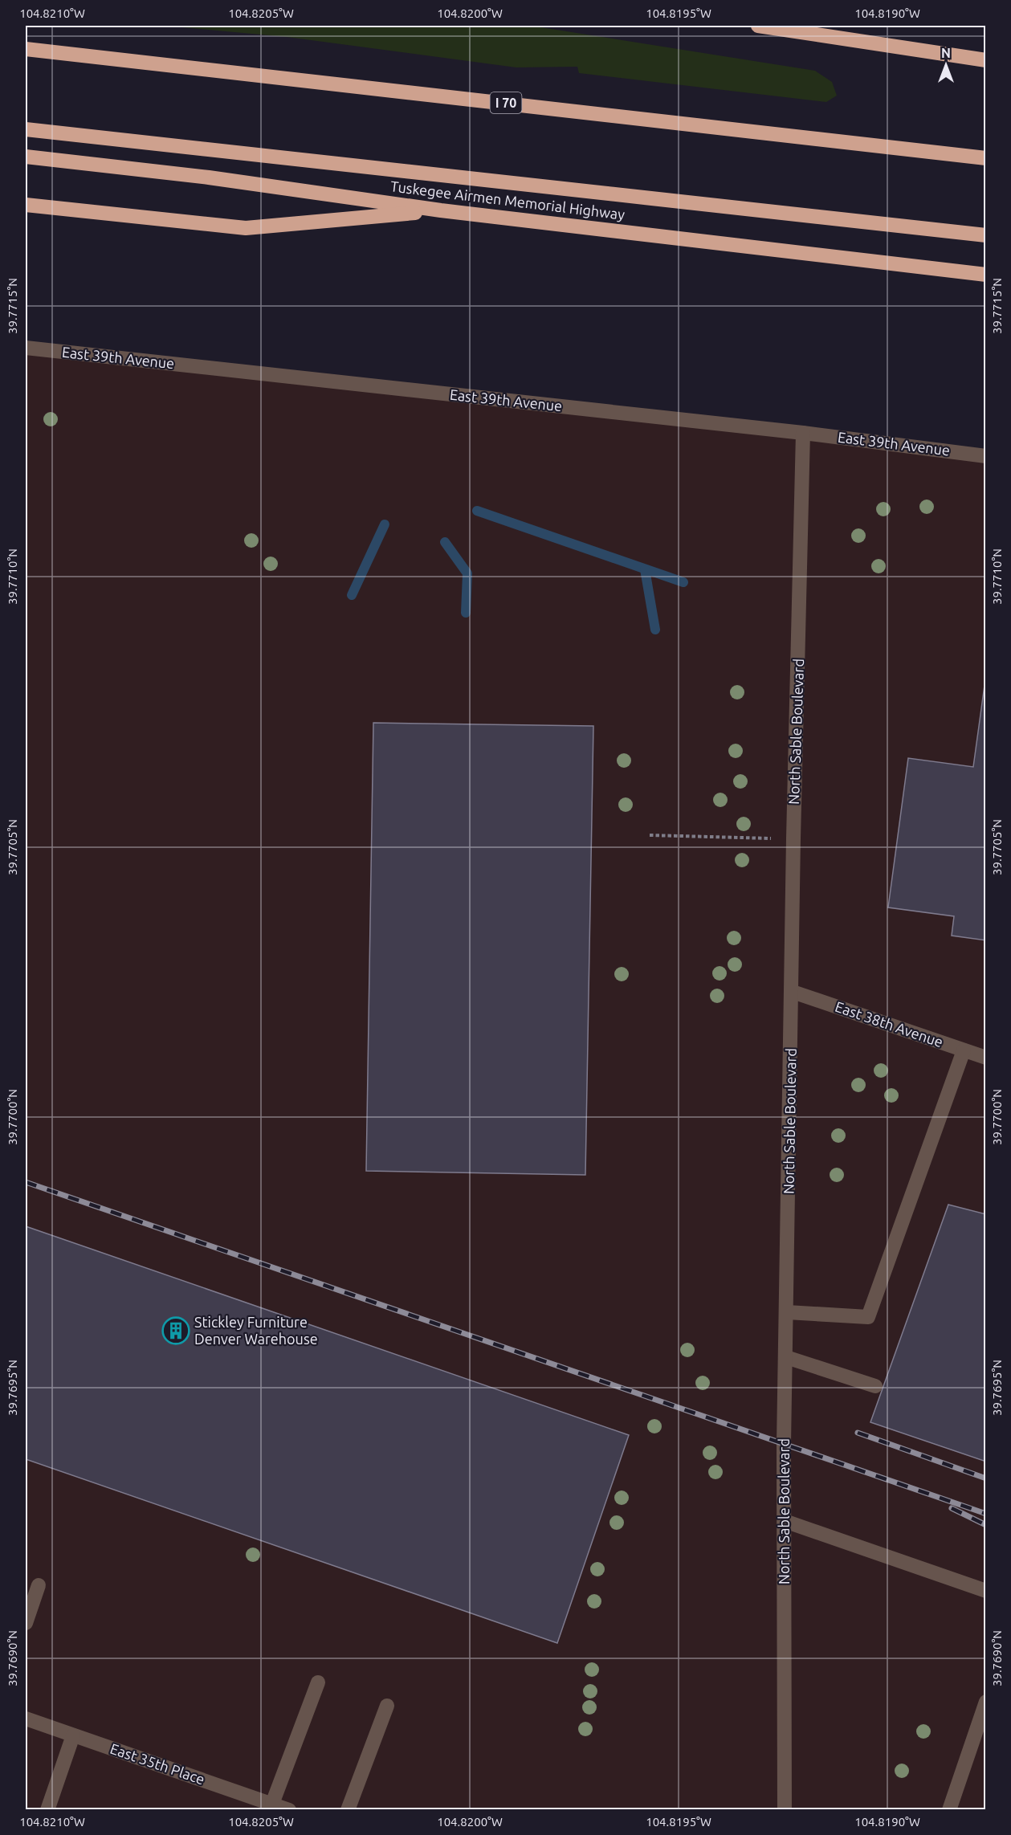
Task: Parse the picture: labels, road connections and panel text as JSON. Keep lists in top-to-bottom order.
{
  "streets": {
    "highway": ["I 70", "Tuskegee Airmen Memorial Highway"],
    "street": [
      "East 39th Avenue",
      "North Sable Boulevard",
      "East 38th Avenue",
      "East 35th Place"
    ]
  },
  "crossings": [
    ["East 39th Avenue", "North Sable Boulevard"],
    ["North Sable Boulevard", "East 38th Avenue"]
  ],
  "places": {
    "building": ["Stickley Furniture Denver Warehouse"]
  },
  "north": "top",
  "coordinates": [
    "104.8210°W",
    "104.8205°W",
    "104.8200°W",
    "104.8195°W",
    "104.8190°W",
    "39.7715°N",
    "39.7710°N",
    "39.7705°N",
    "39.7700°N",
    "39.7695°N",
    "39.7690°N"
  ]
}
